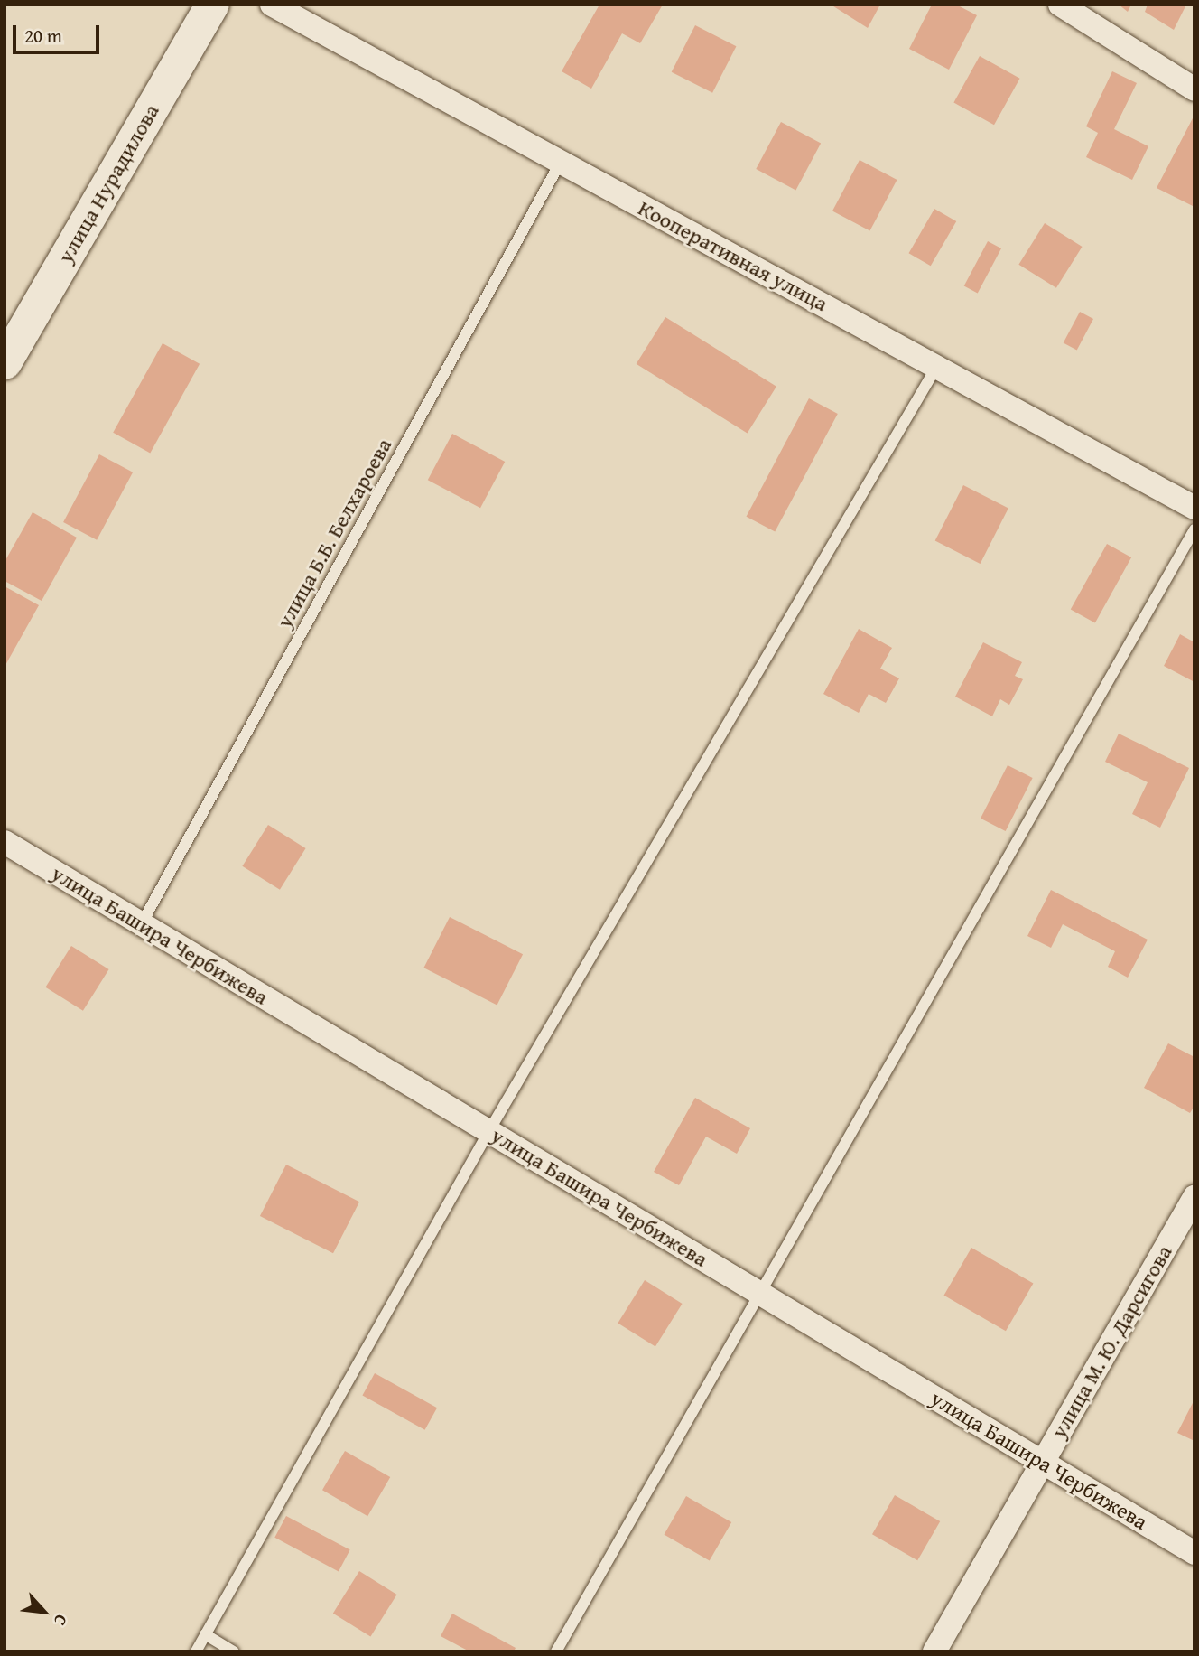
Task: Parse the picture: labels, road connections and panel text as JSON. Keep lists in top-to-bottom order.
{
  "streets": {
    "street": [
      "улица Нурадилова",
      "Кооперативная улица",
      "улица Башира Чербижева",
      "улица М. Ю. Дарсигова"
    ],
    "lane": ["улица Б.Б. Белхароева"]
  },
  "crossings": [
    ["Кооперативная улица", "улица Б.Б. Белхароева"],
    ["улица Б.Б. Белхароева", "улица Башира Чербижева"],
    ["улица Башира Чербижева", "улица М. Ю. Дарсигова"]
  ],
  "scale_bar": "20 m",
  "north": "bottom right"
}
